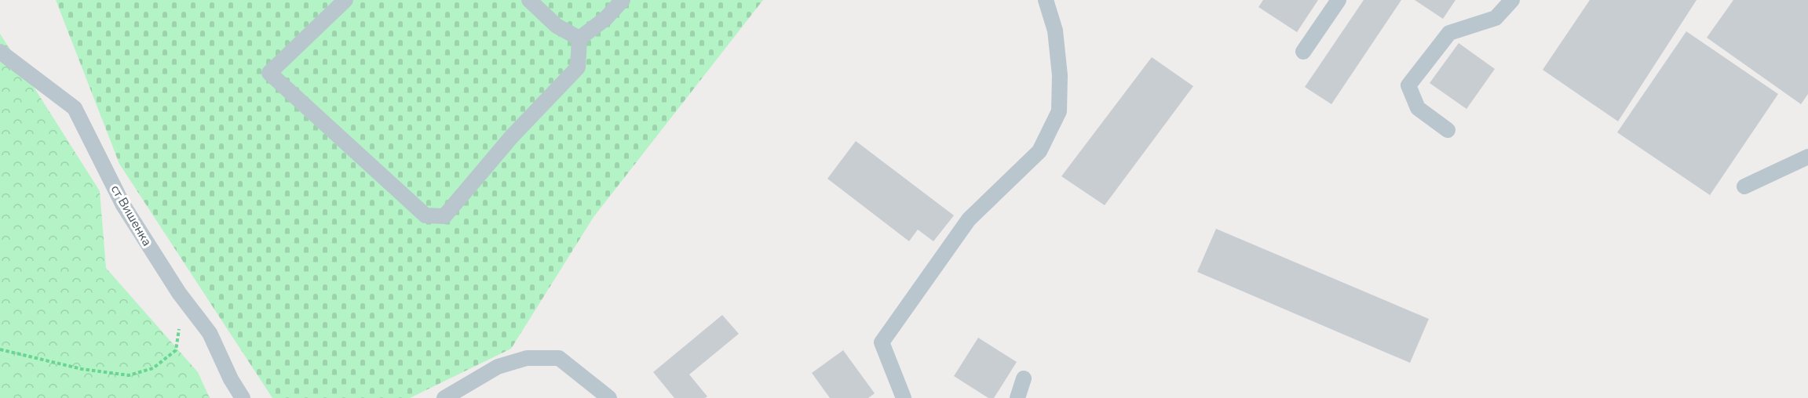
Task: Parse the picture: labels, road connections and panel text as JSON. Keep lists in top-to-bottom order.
{
  "streets": {
    "lane": ["ст Вишенка"]
  }
}
